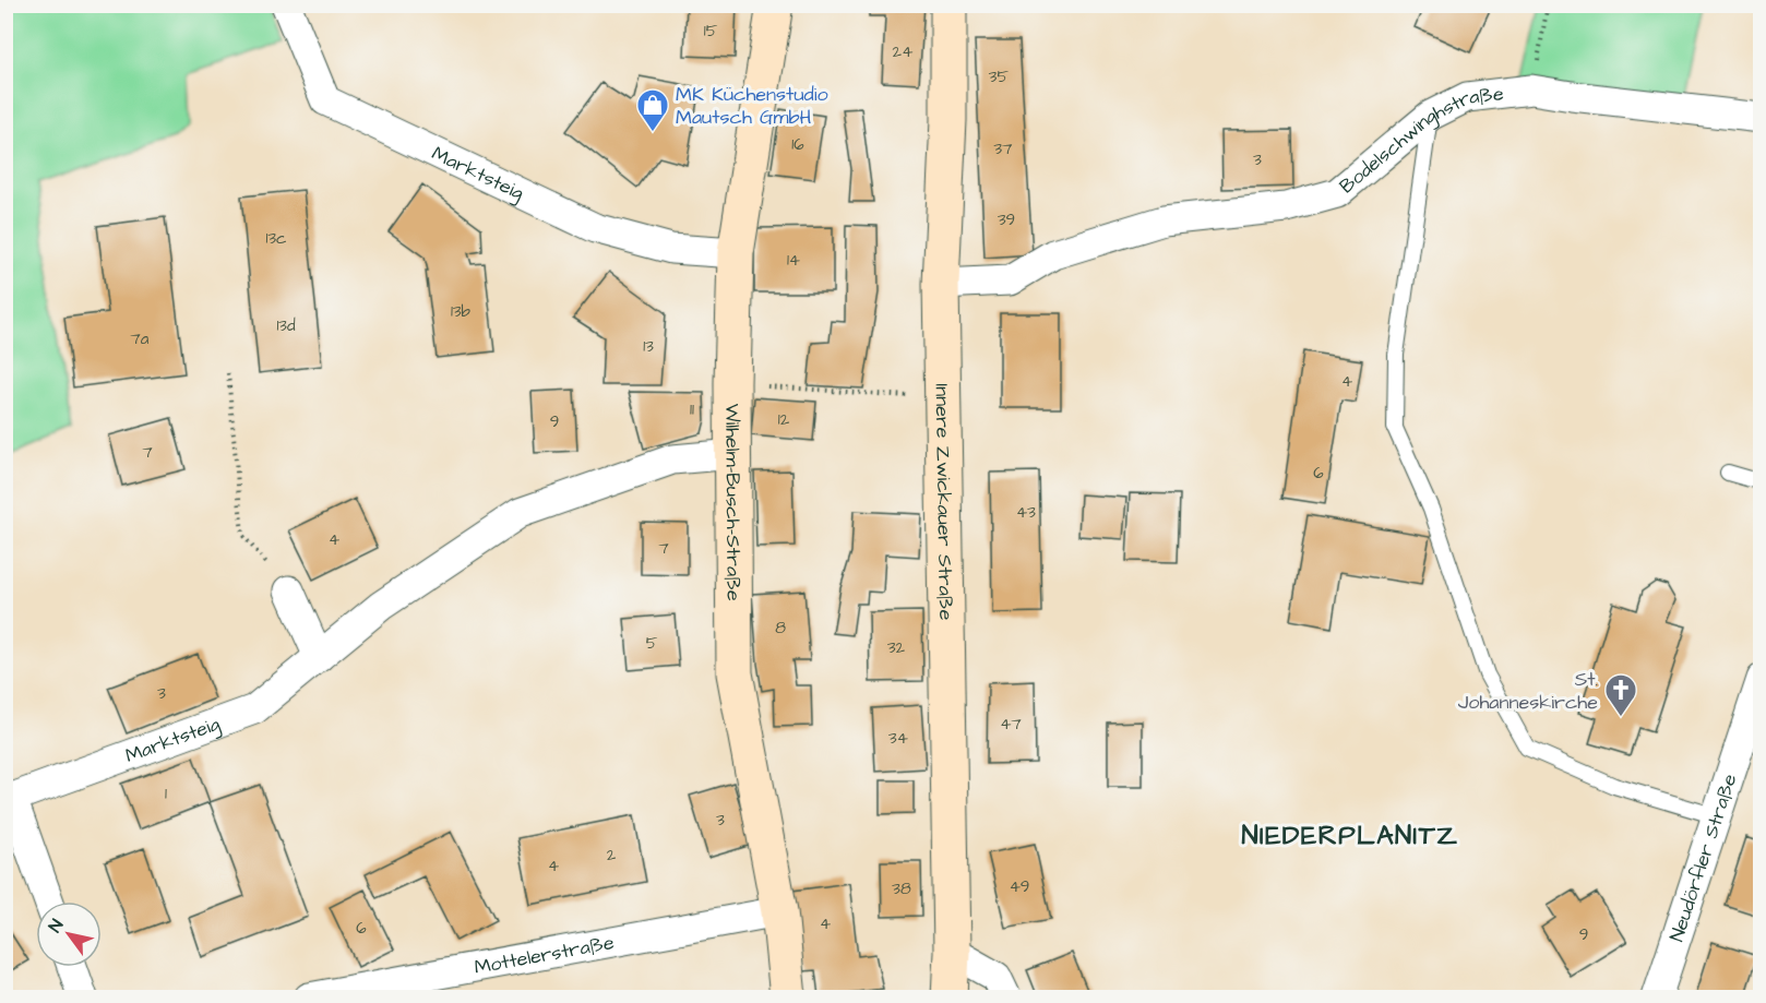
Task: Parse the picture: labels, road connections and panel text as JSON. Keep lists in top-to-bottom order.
{
  "streets": {
    "main road": ["Innere Zwickauer Straße", "Wilhelm-Busch-Straße"],
    "street": [
      "Bodelschwinghstraße",
      "Marktsteig",
      "Neudörfler Straße",
      "Mottelerstraße"
    ]
  },
  "crossings": [
    ["Bodelschwinghstraße", "Innere Zwickauer Straße"],
    ["Marktsteig", "Wilhelm-Busch-Straße"],
    ["Wilhelm-Busch-Straße", "Mottelerstraße"]
  ],
  "districts": ["NIEDERPLANITZ"],
  "places": {
    "shop": ["MK Küchenstudio Mautsch GmbH"],
    "church": ["St. Johanneskirche"]
  },
  "house_numbers": [
    "15",
    "24",
    "35",
    "16",
    "37",
    "3",
    "39",
    "13c",
    "14",
    "13b",
    "13d",
    "7a",
    "13",
    "4",
    "11",
    "12",
    "9",
    "7",
    "6",
    "43",
    "4",
    "7",
    "8",
    "5",
    "32",
    "3",
    "47",
    "34",
    "1",
    "3",
    "2",
    "4",
    "49",
    "38",
    "4",
    "6",
    "9"
  ],
  "north": "top left"
}
